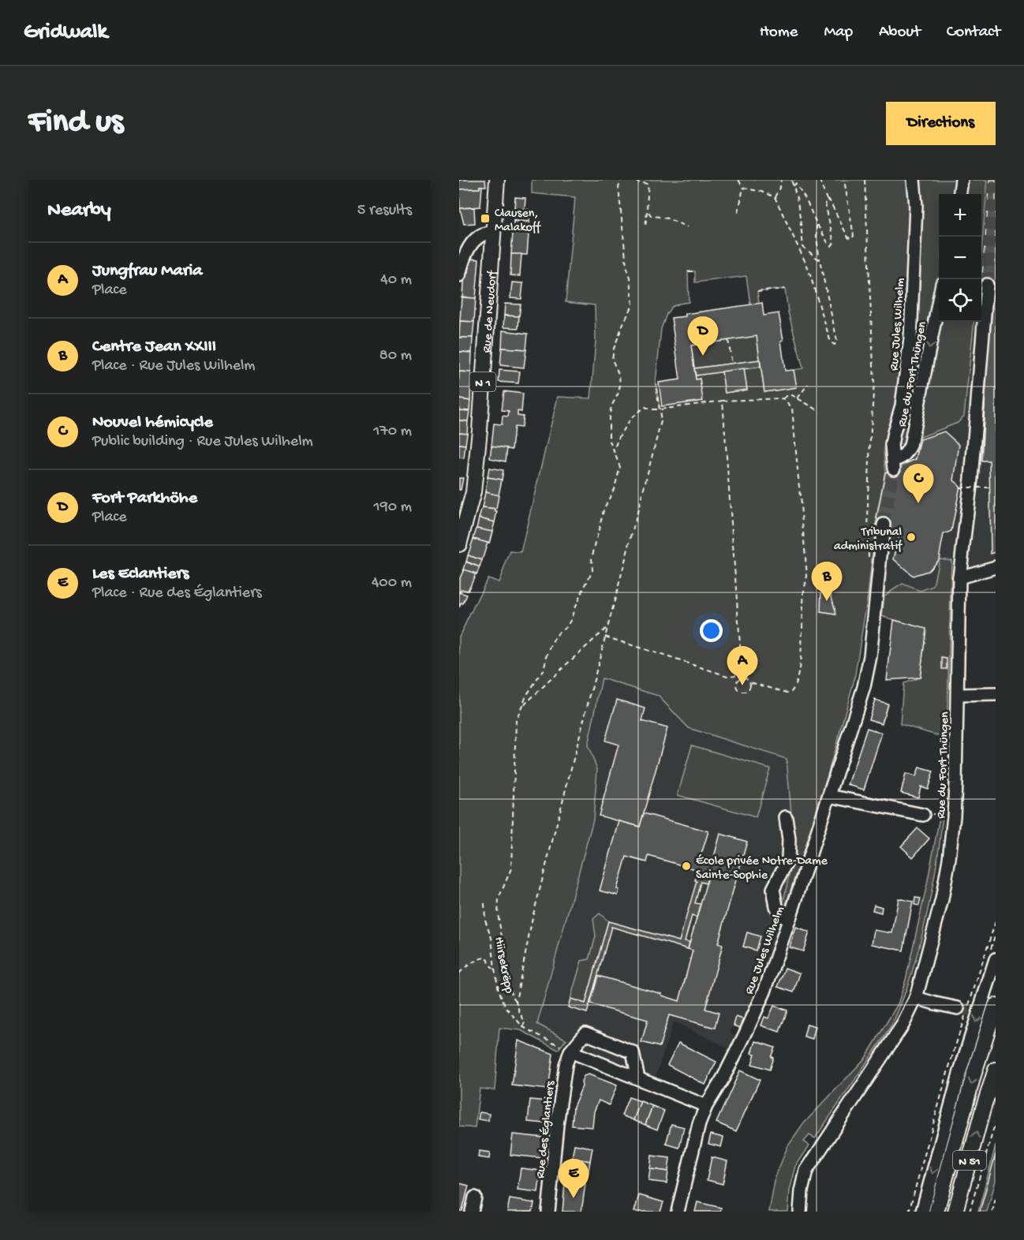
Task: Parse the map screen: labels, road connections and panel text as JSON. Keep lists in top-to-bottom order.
{
  "streets": {
    "main road": ["Rue de Neudorf", "N 1", "N 51"],
    "street": ["Rue Jules Wilhelm", "Rue du Fort Thüngen", "Rue des Églantiers"],
    "path": ["Hiirsekrëpp"]
  },
  "crossings": [
    ["Rue Jules Wilhelm", "Rue du Fort Thüngen"],
    ["Hiirsekrëpp", "Rue des Églantiers"]
  ],
  "places": {
    "transit": ["Clausen, Malakoff"],
    "other": ["Tribunal administratif", "École privée Notre-Dame Sainte-Sophie"]
  },
  "page": {
    "header": "Gridwalk",
    "nav": [
      "Home",
      "Map",
      "About",
      "Contact"
    ],
    "buttons": "Directions",
    "title": "Find us",
    "heading": ["Nearby", "5 results"],
    "map_buttons": ["+", "−"],
    "list": [
      {
        "mark": "A",
        "name": "Jungfrau Maria",
        "note": "Place",
        "value": "40 m"
      },
      {
        "mark": "B",
        "name": "Centre Jean XXIII",
        "note": "Place · Rue Jules Wilhelm",
        "value": "80 m"
      },
      {
        "mark": "C",
        "name": "Nouvel hémicycle",
        "note": "Public building · Rue Jules Wilhelm",
        "value": "170 m"
      },
      {
        "mark": "D",
        "name": "Fort Parkhöhe",
        "note": "Place",
        "value": "190 m"
      },
      {
        "mark": "E",
        "name": "Les Eclantiers",
        "note": "Place · Rue des Églantiers",
        "value": "400 m"
      }
    ],
    "pins": [
      "D",
      "C",
      "B",
      "A",
      "E"
    ]
  }
}
